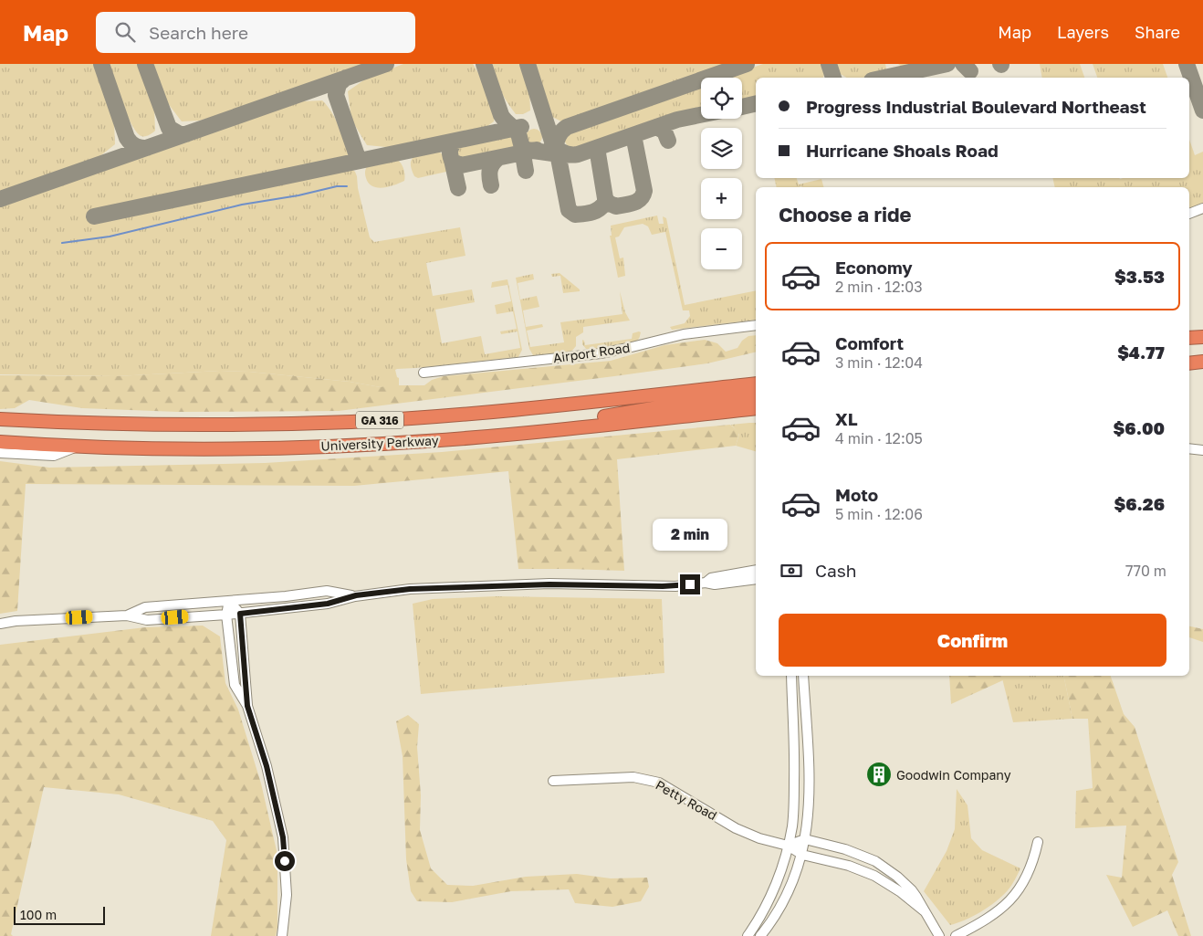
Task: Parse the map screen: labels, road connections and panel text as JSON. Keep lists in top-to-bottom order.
{
  "streets": {
    "highway": ["GA 316", "University Parkway"],
    "street": ["Airport Road", "Petty Road"]
  },
  "places": {
    "building": ["Goodwin Company"]
  },
  "scale_bar": "100 m",
  "page": {
    "header": "Map",
    "search": "Search here",
    "nav": ["Map", "Layers", "Share"],
    "map_buttons": ["+", "−"],
    "banner": ["Progress Industrial Boulevard Northeast", "Hurricane Shoals Road"],
    "heading": "Choose a ride",
    "list": [
      {
        "name": "Economy",
        "note": "2 min · 12:03",
        "value": "$3.53"
      },
      {
        "name": "Comfort",
        "note": "3 min · 12:04",
        "value": "$4.77"
      },
      {
        "name": "XL",
        "note": "4 min · 12:05",
        "value": "$6.00"
      },
      {
        "name": "Moto",
        "note": "5 min · 12:06",
        "value": "$6.26"
      }
    ],
    "bubble": "2 min",
    "pay": ["Cash", "770 m"],
    "buttons": "Confirm",
    "scale": "100 m"
  }
}
